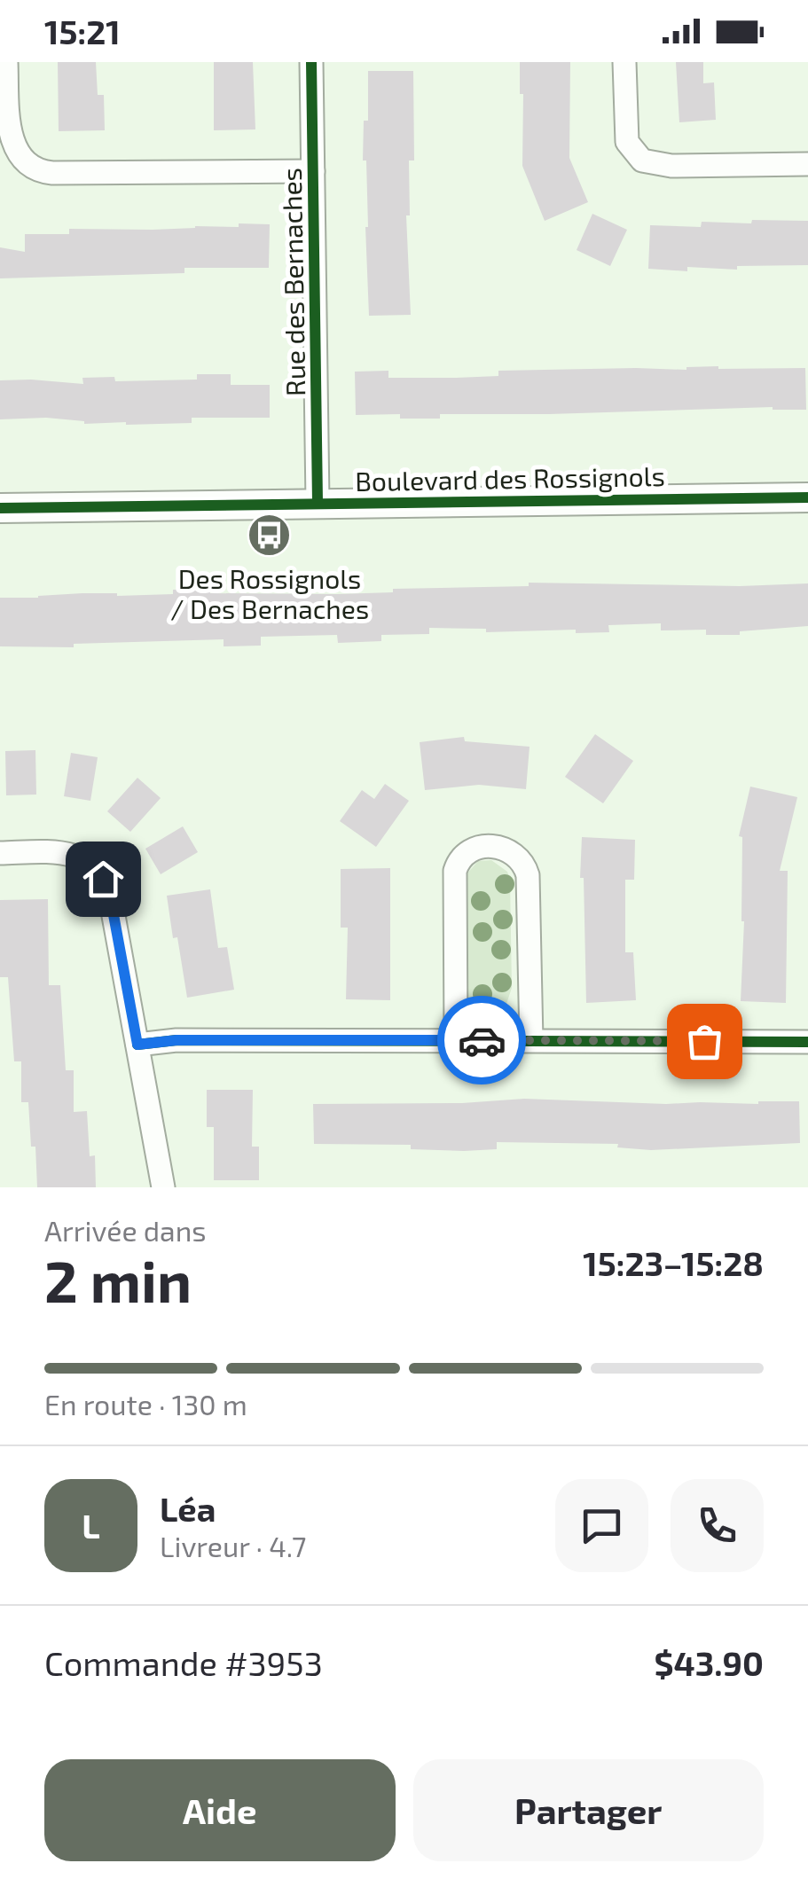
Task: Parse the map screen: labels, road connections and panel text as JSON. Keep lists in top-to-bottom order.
{
  "streets": {
    "street": ["Rue des Bernaches", "Boulevard des Rossignols"]
  },
  "crossings": [
    ["Rue des Bernaches", "Boulevard des Rossignols"]
  ],
  "places": {
    "bus stop": ["Des Rossignols / Des Bernaches"]
  },
  "page": {
    "status": "15:21",
    "heading": ["2 min", "Arrivée dans", "15:23–15:28"],
    "panel": [
      "Léa",
      "Livreur · 4.7",
      "Commande #3953",
      "$43.90"
    ],
    "bar": "En route · 130 m",
    "round": "L",
    "buttons": ["Aide", "Partager"]
  }
}
